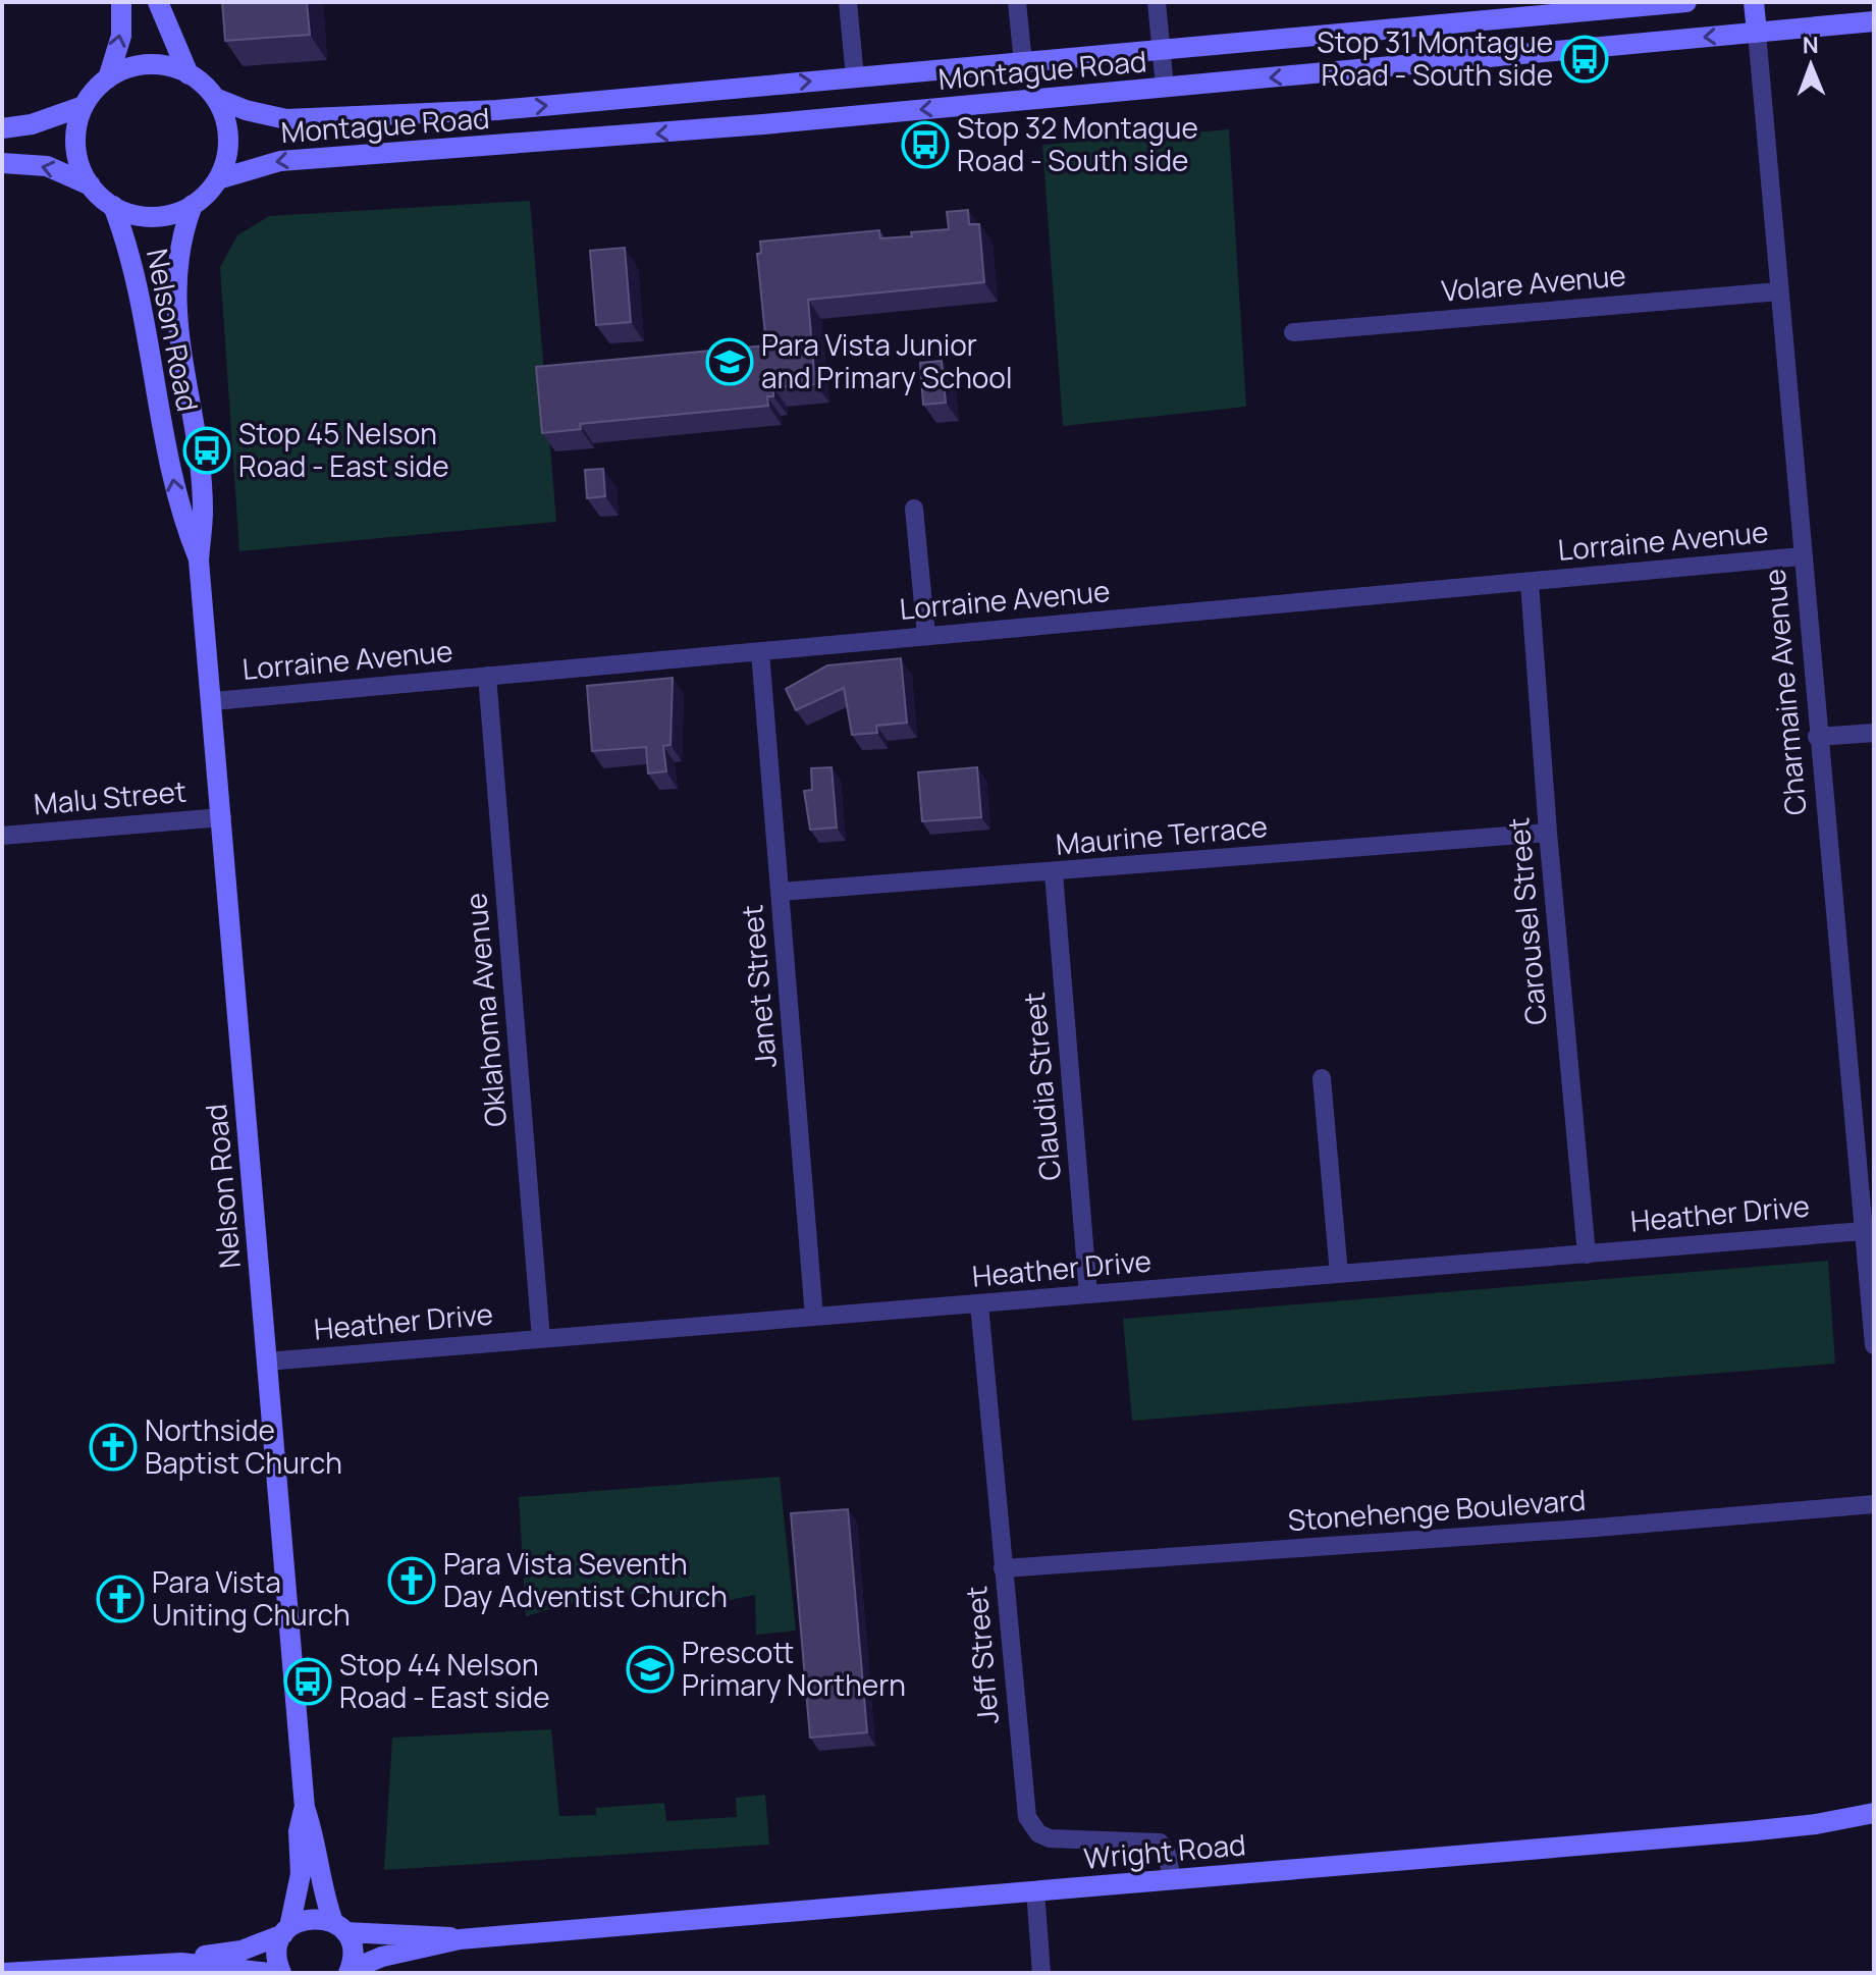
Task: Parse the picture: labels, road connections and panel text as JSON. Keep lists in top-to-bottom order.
{
  "streets": {
    "main road": ["Montague Road", "Nelson Road", "Wright Road"],
    "street": [
      "Volare Avenue",
      "Lorraine Avenue",
      "Charmaine Avenue",
      "Malu Street",
      "Maurine Terrace",
      "Carousel Street",
      "Janet Street",
      "Oklahoma Avenue",
      "Claudia Street",
      "Heather Drive",
      "Stonehenge Boulevard",
      "Jeff Street"
    ]
  },
  "crossings": [
    ["Montague Road", "Nelson Road"],
    ["Montague Road", "Charmaine Avenue"],
    ["Volare Avenue", "Charmaine Avenue"],
    ["Nelson Road", "Lorraine Avenue"],
    ["Nelson Road", "Malu Street"],
    ["Nelson Road", "Heather Drive"],
    ["Nelson Road", "Wright Road"],
    ["Lorraine Avenue", "Charmaine Avenue"],
    ["Lorraine Avenue", "Carousel Street"],
    ["Lorraine Avenue", "Janet Street"],
    ["Lorraine Avenue", "Oklahoma Avenue"],
    ["Charmaine Avenue", "Heather Drive"],
    ["Maurine Terrace", "Carousel Street"],
    ["Maurine Terrace", "Janet Street"],
    ["Maurine Terrace", "Claudia Street"],
    ["Carousel Street", "Heather Drive"],
    ["Janet Street", "Heather Drive"],
    ["Oklahoma Avenue", "Heather Drive"],
    ["Claudia Street", "Heather Drive"],
    ["Heather Drive", "Jeff Street"],
    ["Stonehenge Boulevard", "Jeff Street"],
    ["Jeff Street", "Wright Road"]
  ],
  "places": {
    "bus stop": [
      "Stop 31 Montague Road - South side",
      "Stop 32 Montague Road - South side",
      "Stop 45 Nelson Road - East side",
      "Stop 44 Nelson Road - East side"
    ],
    "school or university": ["Para Vista Junior and Primary School", "Prescott Primary Northern"],
    "church": ["Northside Baptist Church", "Para Vista Seventh Day Adventist Church", "Para Vista Uniting Church"]
  },
  "north": "top"
}
